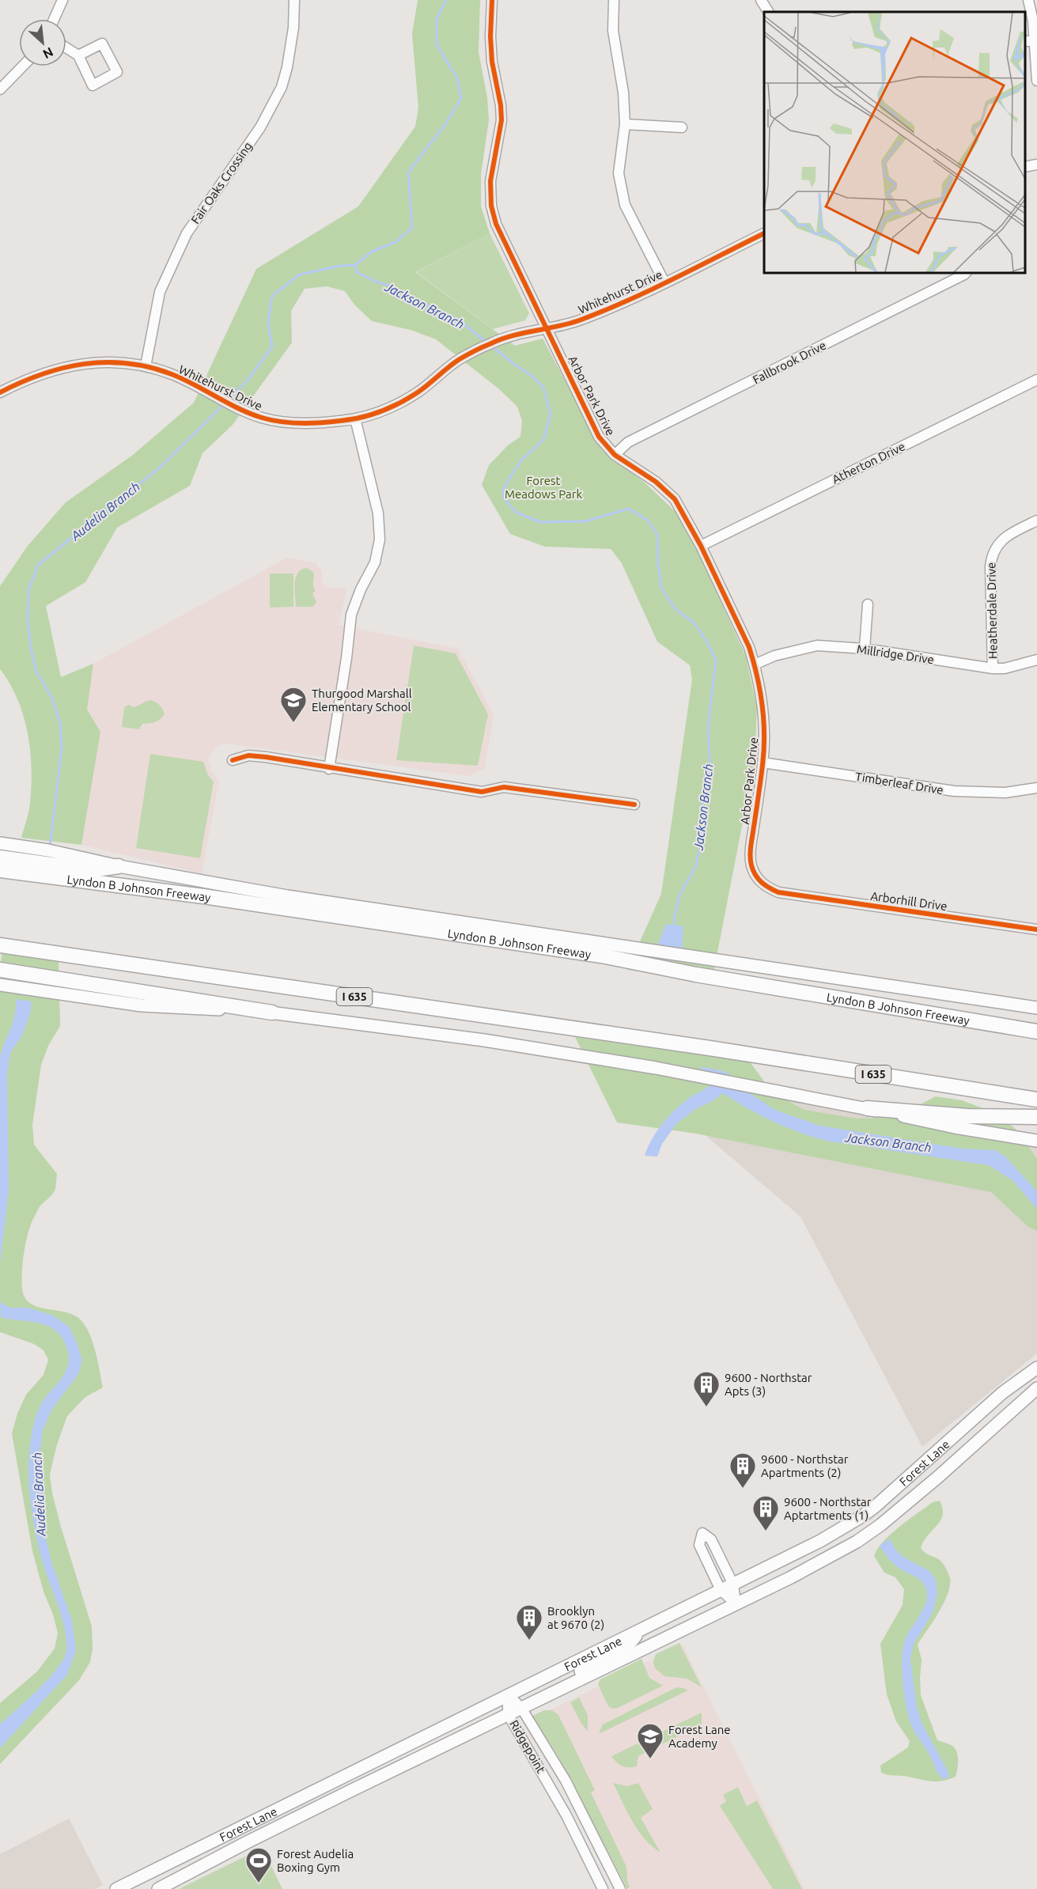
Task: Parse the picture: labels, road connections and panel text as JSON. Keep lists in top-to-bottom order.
{
  "streets": {
    "highway": ["Lyndon B Johnson Freeway", "I 635"],
    "main road": ["Forest Lane"],
    "street": [
      "Fair Oaks Crossing",
      "Whitehurst Drive",
      "Fallbrook Drive",
      "Arbor Park Drive",
      "Atherton Drive",
      "Heatherdale Drive",
      "Millridge Drive",
      "Timberleaf Drive",
      "Arborhill Drive",
      "Ridgepoint"
    ]
  },
  "crossings": [
    ["Fair Oaks Crossing", "Whitehurst Drive"],
    ["Whitehurst Drive", "Arbor Park Drive"],
    ["Fallbrook Drive", "Arbor Park Drive"],
    ["Arbor Park Drive", "Atherton Drive"],
    ["Arbor Park Drive", "Millridge Drive"],
    ["Arbor Park Drive", "Timberleaf Drive"],
    ["Arbor Park Drive", "Arborhill Drive"],
    ["Heatherdale Drive", "Millridge Drive"],
    ["Forest Lane", "Ridgepoint"]
  ],
  "water": ["Jackson Branch", "Audelia Branch"],
  "parks": ["Forest Meadows Park"],
  "places": {
    "school or university": ["Thurgood Marshall Elementary School", "Forest Lane Academy"],
    "building": [
      "9600 - Northstar Apts (3)",
      "9600 - Northstar Apartments (2)",
      "9600 - Northstar Aptartments (1)",
      "Brooklyn at 9670 (2)"
    ],
    "sports": ["Forest Audelia Boxing Gym"]
  },
  "north": "bottom right"
}
